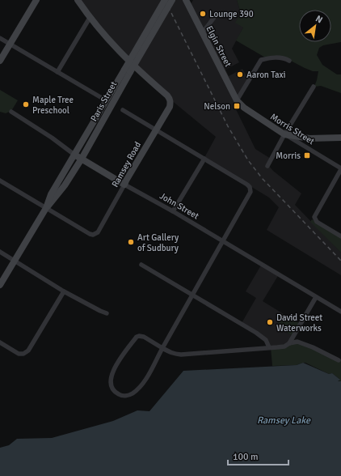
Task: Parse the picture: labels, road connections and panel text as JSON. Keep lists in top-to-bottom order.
{
  "streets": {
    "street": [
      "Elgin Street",
      "Paris Street",
      "Morris Street",
      "Ramsey Road",
      "John Street"
    ]
  },
  "crossings": [
    ["Elgin Street", "Morris Street"],
    ["Paris Street", "Ramsey Road"],
    ["Paris Street", "John Street"],
    ["Ramsey Road", "John Street"]
  ],
  "water": ["Ramsey Lake"],
  "places": {
    "other": [
      "Lounge 390",
      "Aaron Taxi",
      "Maple Tree Preschool",
      "Art Gallery of Sudbury",
      "David Street Waterworks"
    ],
    "transit": ["Nelson", "Morris"]
  },
  "scale_bar": "100 m",
  "north": "top right"
}
